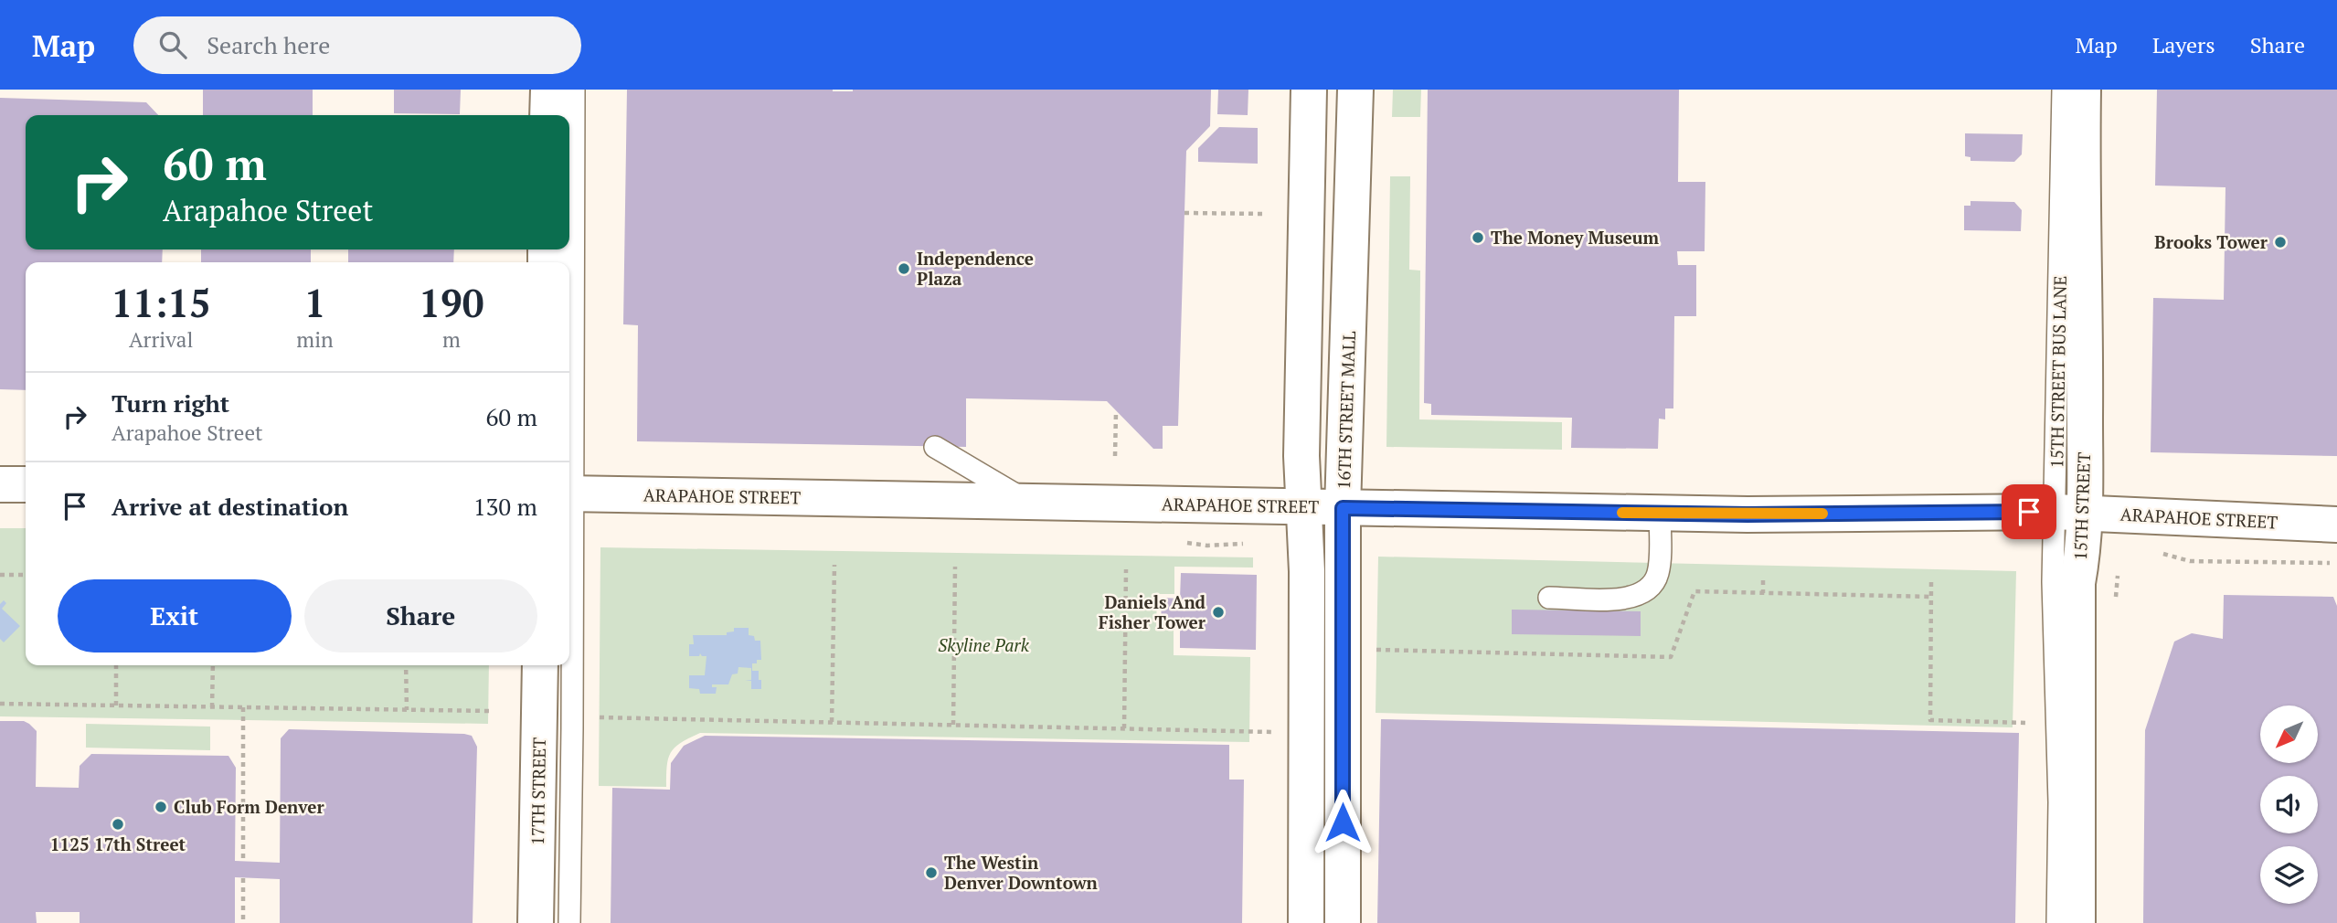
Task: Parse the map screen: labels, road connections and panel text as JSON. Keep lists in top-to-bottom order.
{
  "streets": {
    "street": [
      "16TH STREET MALL",
      "ARAPAHOE STREET",
      "15TH STREET",
      "17TH STREET"
    ],
    "lane": ["15TH STREET BUS LANE"]
  },
  "crossings": [
    ["15TH STREET BUS LANE", "ARAPAHOE STREET"],
    ["15TH STREET BUS LANE", "15TH STREET"],
    ["16TH STREET MALL", "ARAPAHOE STREET"],
    ["ARAPAHOE STREET", "15TH STREET"]
  ],
  "parks": ["Skyline Park"],
  "places": [
    "The Money Museum",
    "Brooks Tower",
    "Independence Plaza",
    "Daniels And Fisher Tower",
    "Club Form Denver",
    "1125 17th Street",
    "The Westin Denver Downtown"
  ],
  "north": "bottom left",
  "page": {
    "header": "Map",
    "search": "Search here",
    "nav": ["Map", "Layers", "Share"],
    "turn": ["60 m", "Arapahoe Street"],
    "eta": [
      "11:15",
      "Arrival",
      "1",
      "min",
      "190",
      "m"
    ],
    "list": [
      {
        "name": "Turn right",
        "note": "Arapahoe Street",
        "value": "60 m"
      },
      {
        "name": "Arrive at destination",
        "value": "130 m"
      }
    ],
    "buttons": ["Exit", "Share"]
  }
}
